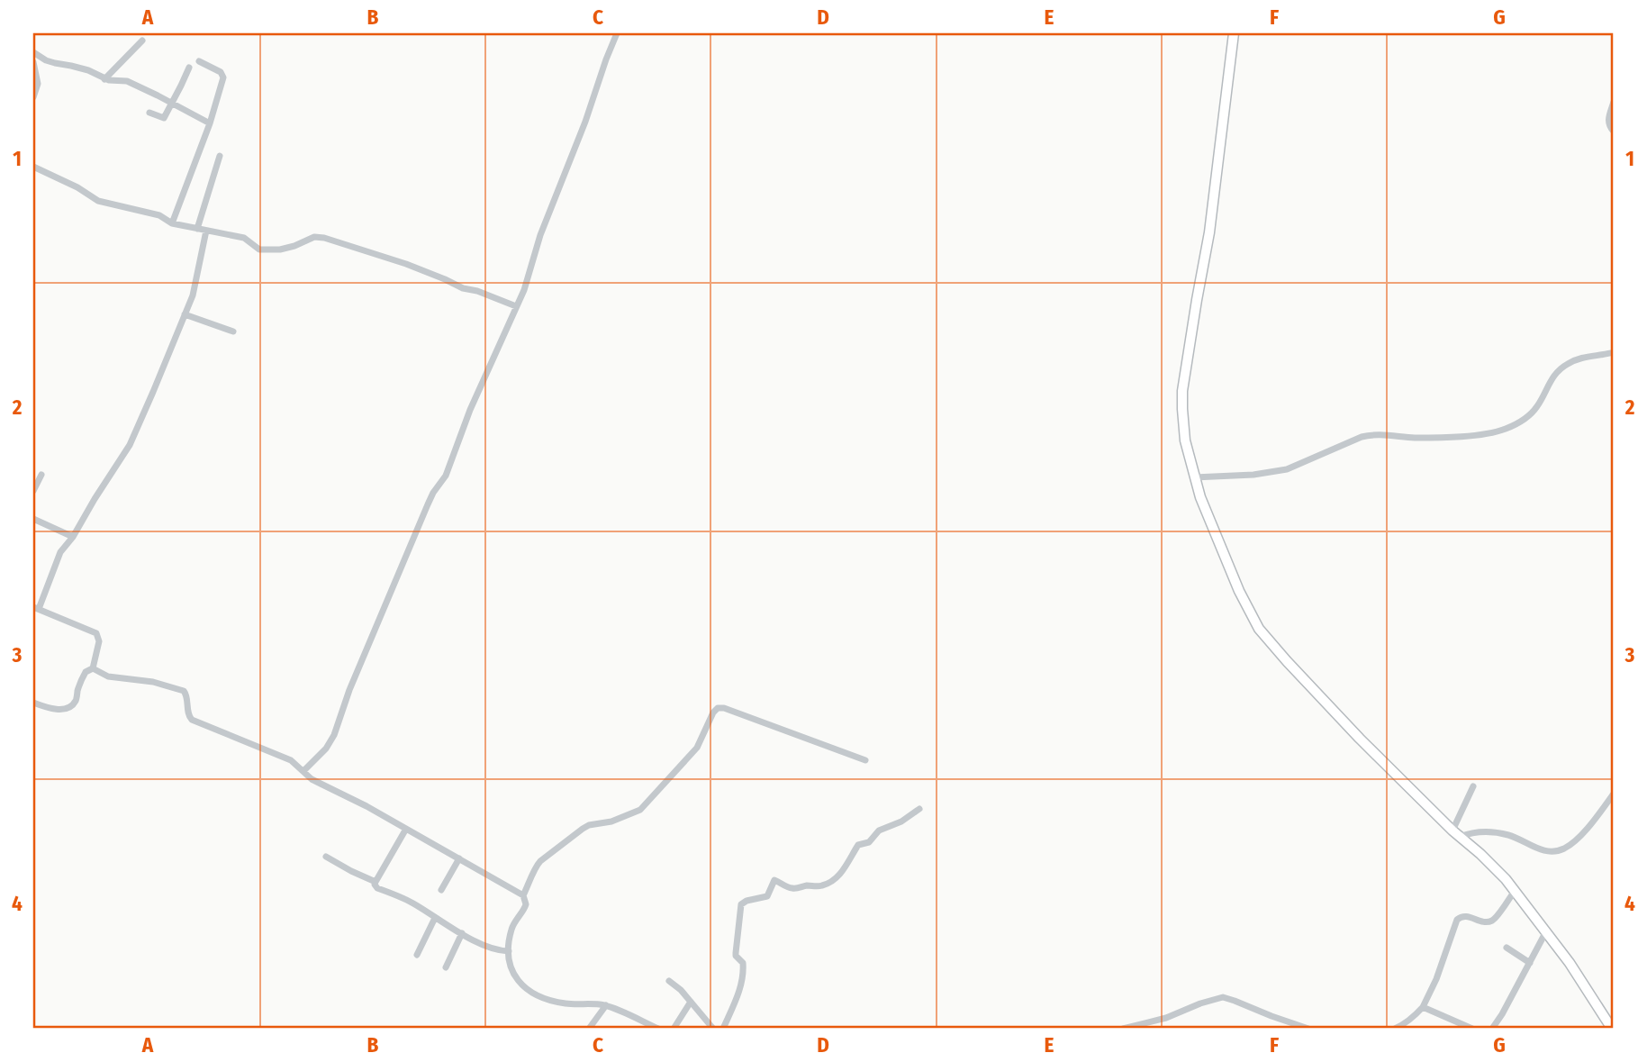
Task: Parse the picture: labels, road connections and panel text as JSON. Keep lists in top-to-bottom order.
{
  "grid": {
    "columns": [
      "A",
      "B",
      "C",
      "D",
      "E",
      "F",
      "G"
    ],
    "rows": [
      "1",
      "2",
      "3",
      "4"
    ]
  }
}
